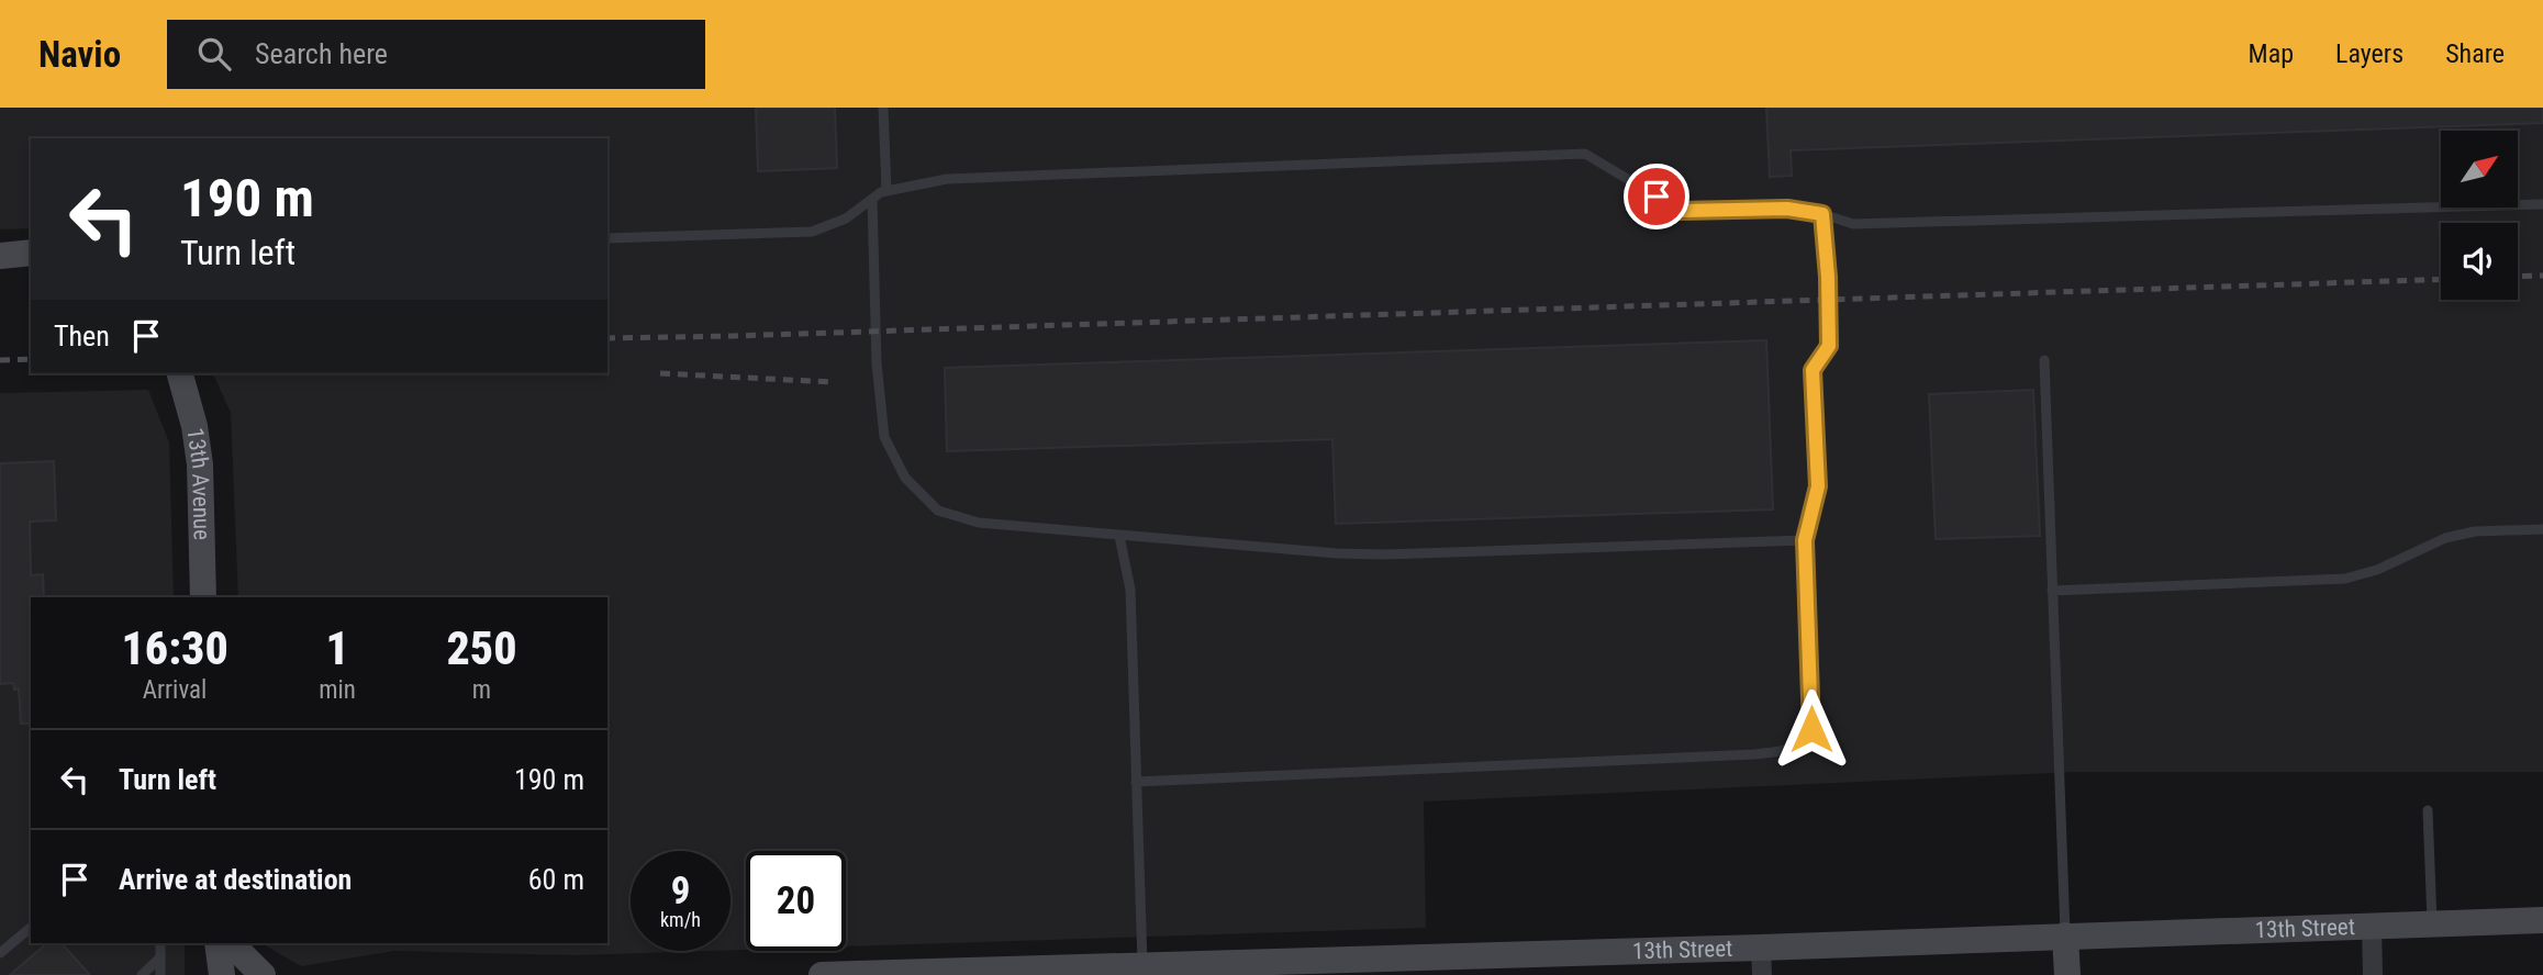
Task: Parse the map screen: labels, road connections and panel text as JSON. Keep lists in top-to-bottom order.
{
  "streets": {
    "street": ["13th Avenue", "13th Street"]
  },
  "north": "top right",
  "page": {
    "header": "Navio",
    "search": "Search here",
    "nav": ["Map", "Layers", "Share"],
    "turn": ["190 m", "Turn left"],
    "then": "Then",
    "eta": [
      "16:30",
      "Arrival",
      "1",
      "min",
      "250",
      "m"
    ],
    "list": [
      {
        "name": "Turn left",
        "value": "190 m"
      },
      {
        "name": "Arrive at destination",
        "value": "60 m"
      }
    ],
    "speed": "9 km/h",
    "limit": "20"
  }
}
